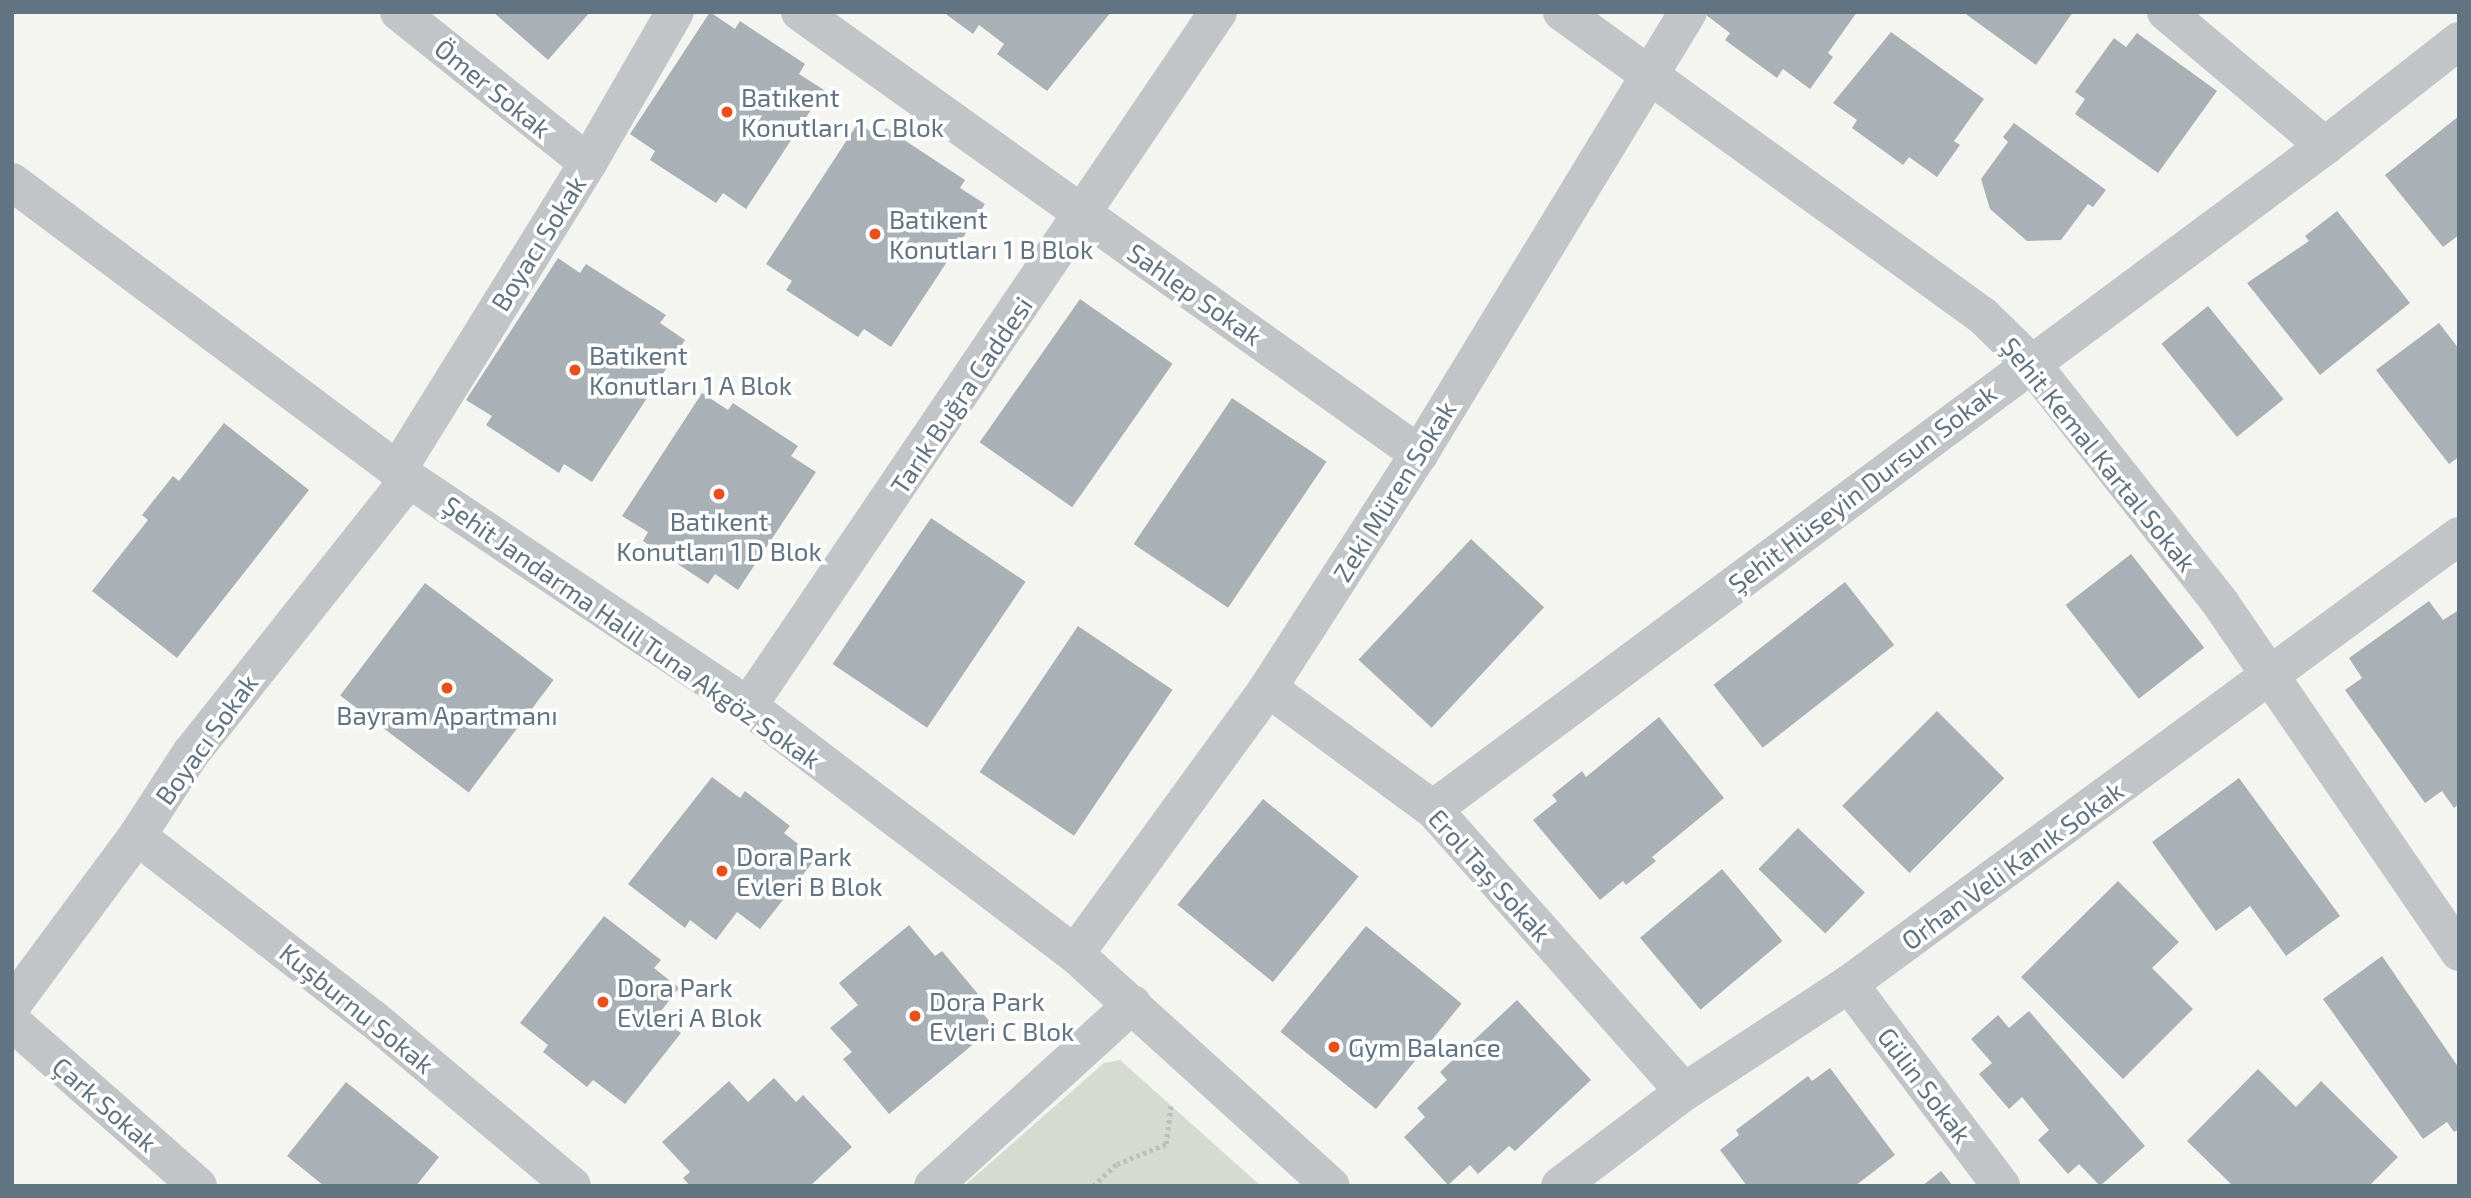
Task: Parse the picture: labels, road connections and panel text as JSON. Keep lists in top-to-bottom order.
{
  "streets": {
    "street": [
      "Ömer Sokak",
      "Boyacı Sokak",
      "Sahlep Sokak",
      "Tarık Buğra Caddesi",
      "Şehit Kemal Kartal Sokak",
      "Şehit Hüseyin Dursun Sokak",
      "Zeki Müren Sokak",
      "Şehit Jandarma Halil Tuna Akgöz Sokak",
      "Orhan Veli Kanık Sokak",
      "Erol Taş Sokak",
      "Kuşburnu Sokak",
      "Gülin Sokak",
      "Çark Sokak"
    ]
  },
  "crossings": [
    ["Ömer Sokak", "Boyacı Sokak"],
    ["Boyacı Sokak", "Şehit Jandarma Halil Tuna Akgöz Sokak"],
    ["Boyacı Sokak", "Kuşburnu Sokak"],
    ["Sahlep Sokak", "Tarık Buğra Caddesi"],
    ["Sahlep Sokak", "Zeki Müren Sokak"],
    ["Tarık Buğra Caddesi", "Şehit Jandarma Halil Tuna Akgöz Sokak"],
    ["Şehit Kemal Kartal Sokak", "Şehit Hüseyin Dursun Sokak"],
    ["Şehit Kemal Kartal Sokak", "Zeki Müren Sokak"],
    ["Şehit Kemal Kartal Sokak", "Orhan Veli Kanık Sokak"],
    ["Şehit Hüseyin Dursun Sokak", "Erol Taş Sokak"],
    ["Zeki Müren Sokak", "Şehit Jandarma Halil Tuna Akgöz Sokak"],
    ["Zeki Müren Sokak", "Erol Taş Sokak"],
    ["Orhan Veli Kanık Sokak", "Erol Taş Sokak"],
    ["Orhan Veli Kanık Sokak", "Gülin Sokak"]
  ],
  "places": [
    "Batıkent Konutları 1 C Blok",
    "Batıkent Konutları 1 B Blok",
    "Batıkent Konutları 1 A Blok",
    "Batıkent Konutları 1 D Blok",
    "Bayram Apartmanı",
    "Dora Park Evleri B Blok",
    "Dora Park Evleri A Blok",
    "Dora Park Evleri C Blok",
    "Gym Balance"
  ]
}
